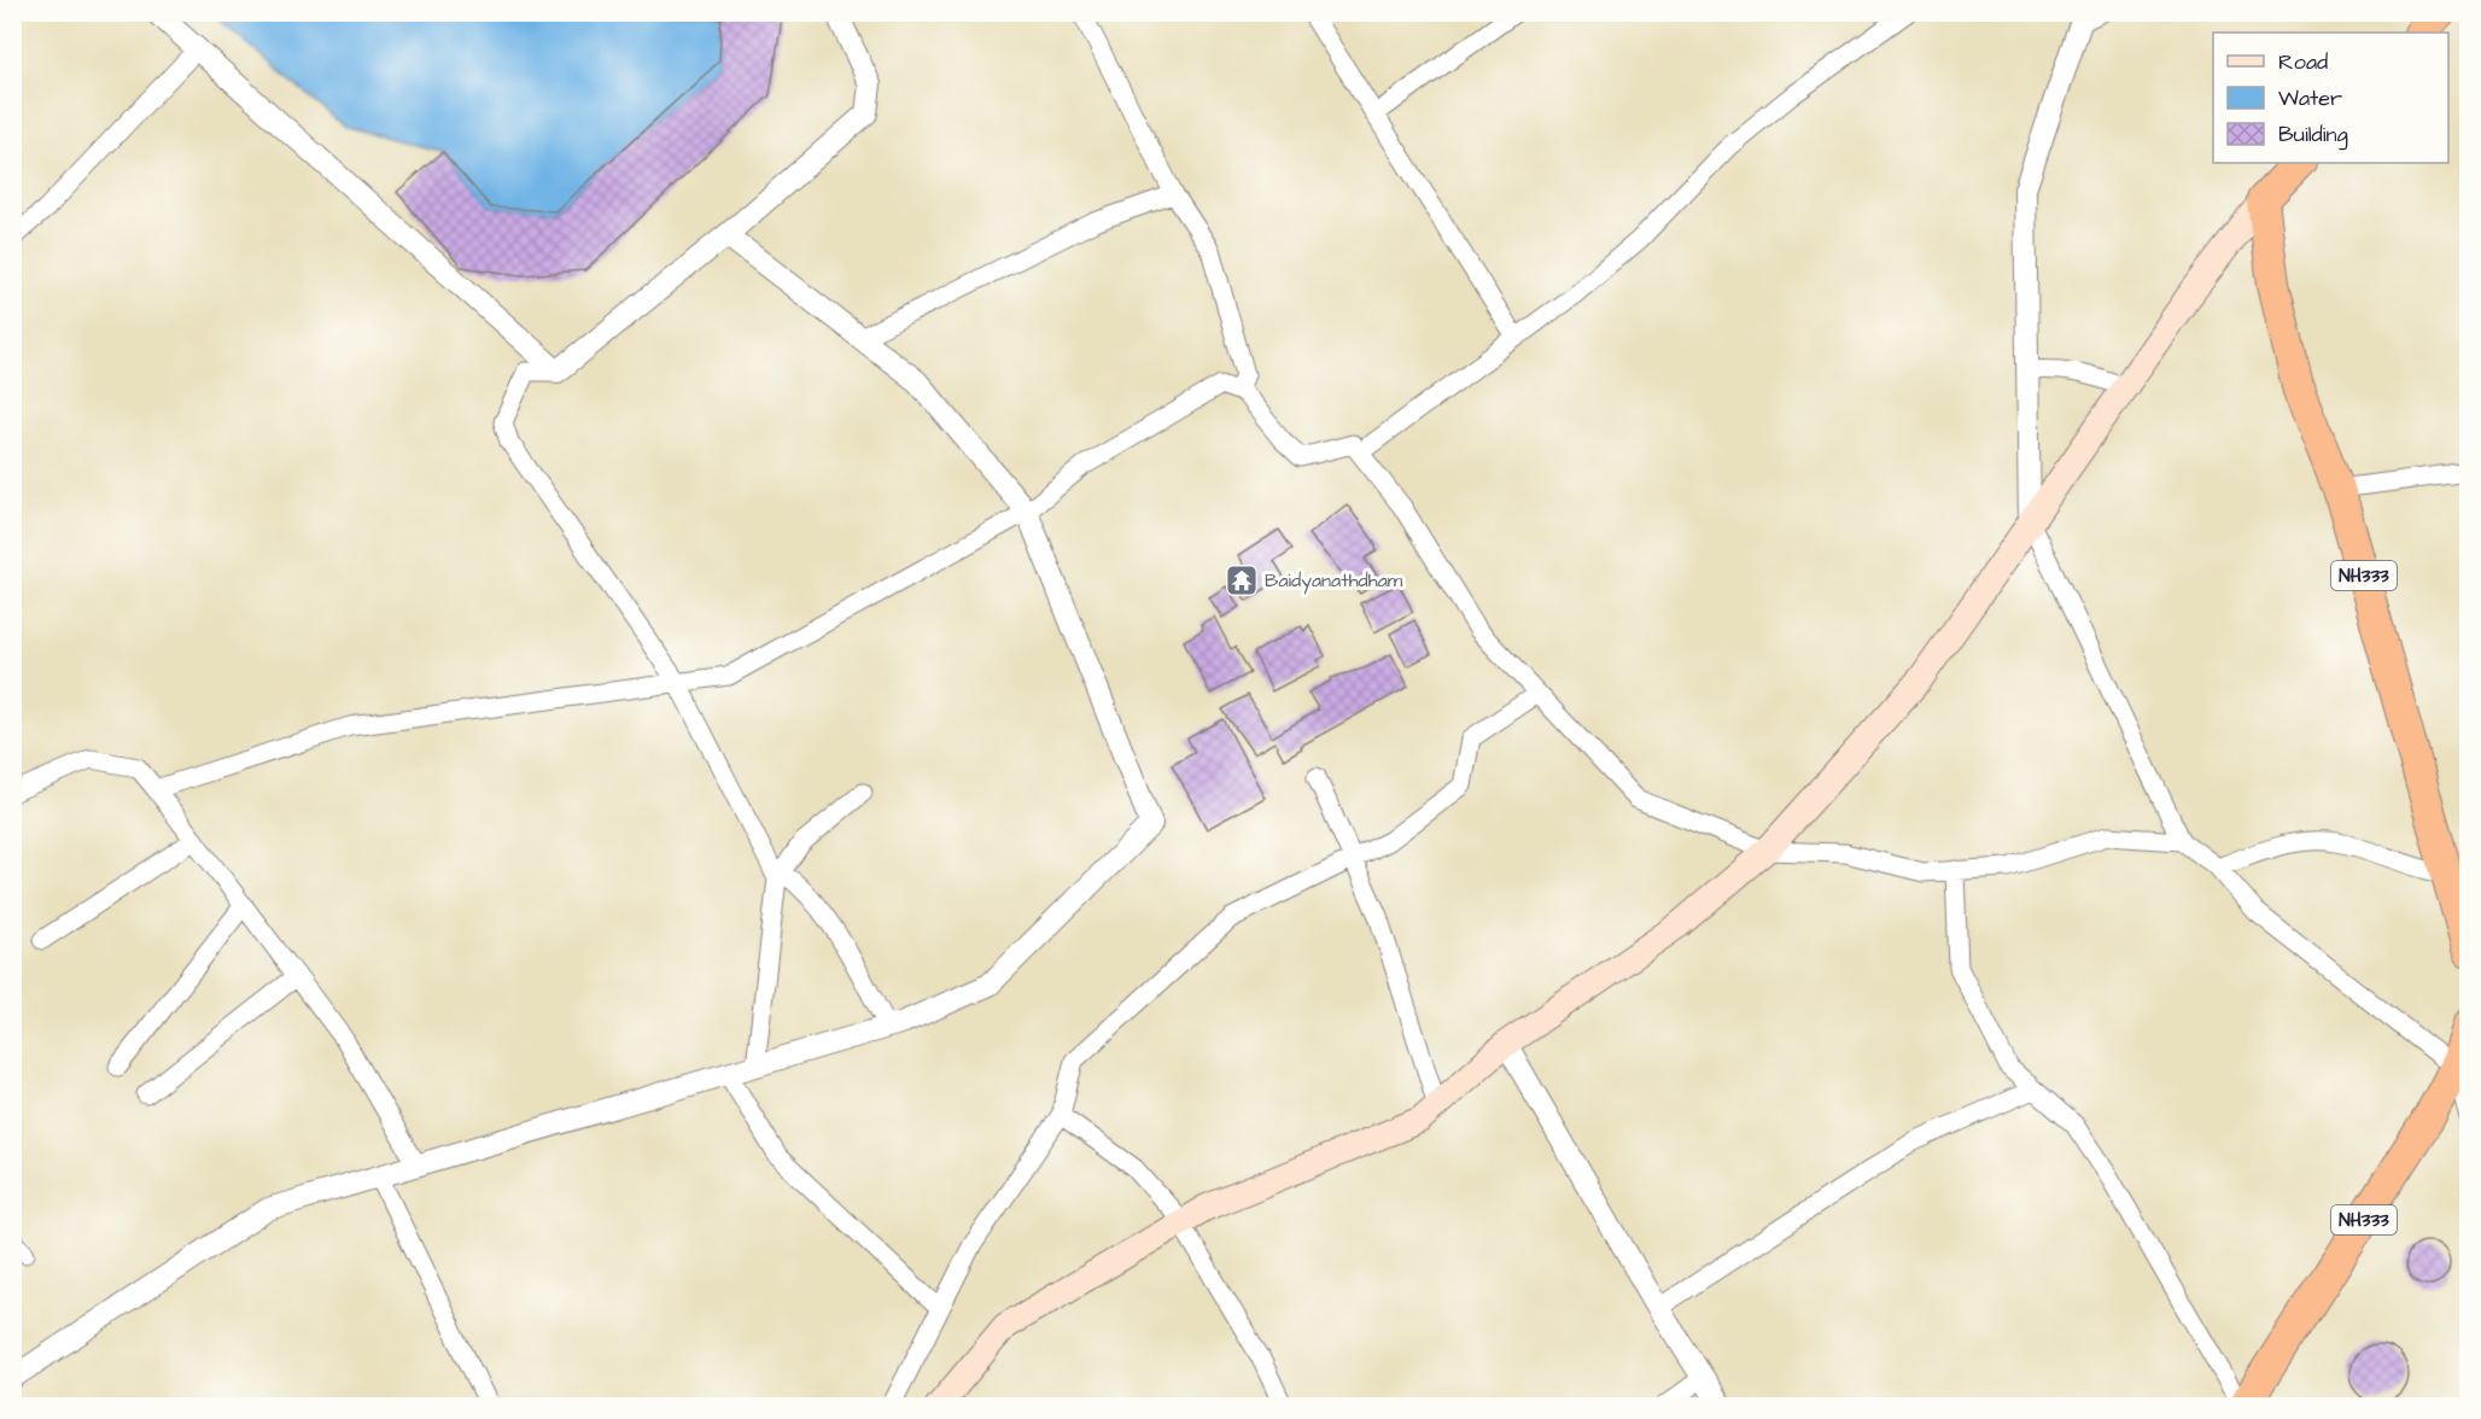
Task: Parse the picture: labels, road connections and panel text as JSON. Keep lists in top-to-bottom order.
{
  "streets": {
    "highway": ["NH333"]
  },
  "places": {
    "temple": ["Baidyanathdham"]
  },
  "legend": ["Road", "Water", "Building"]
}
